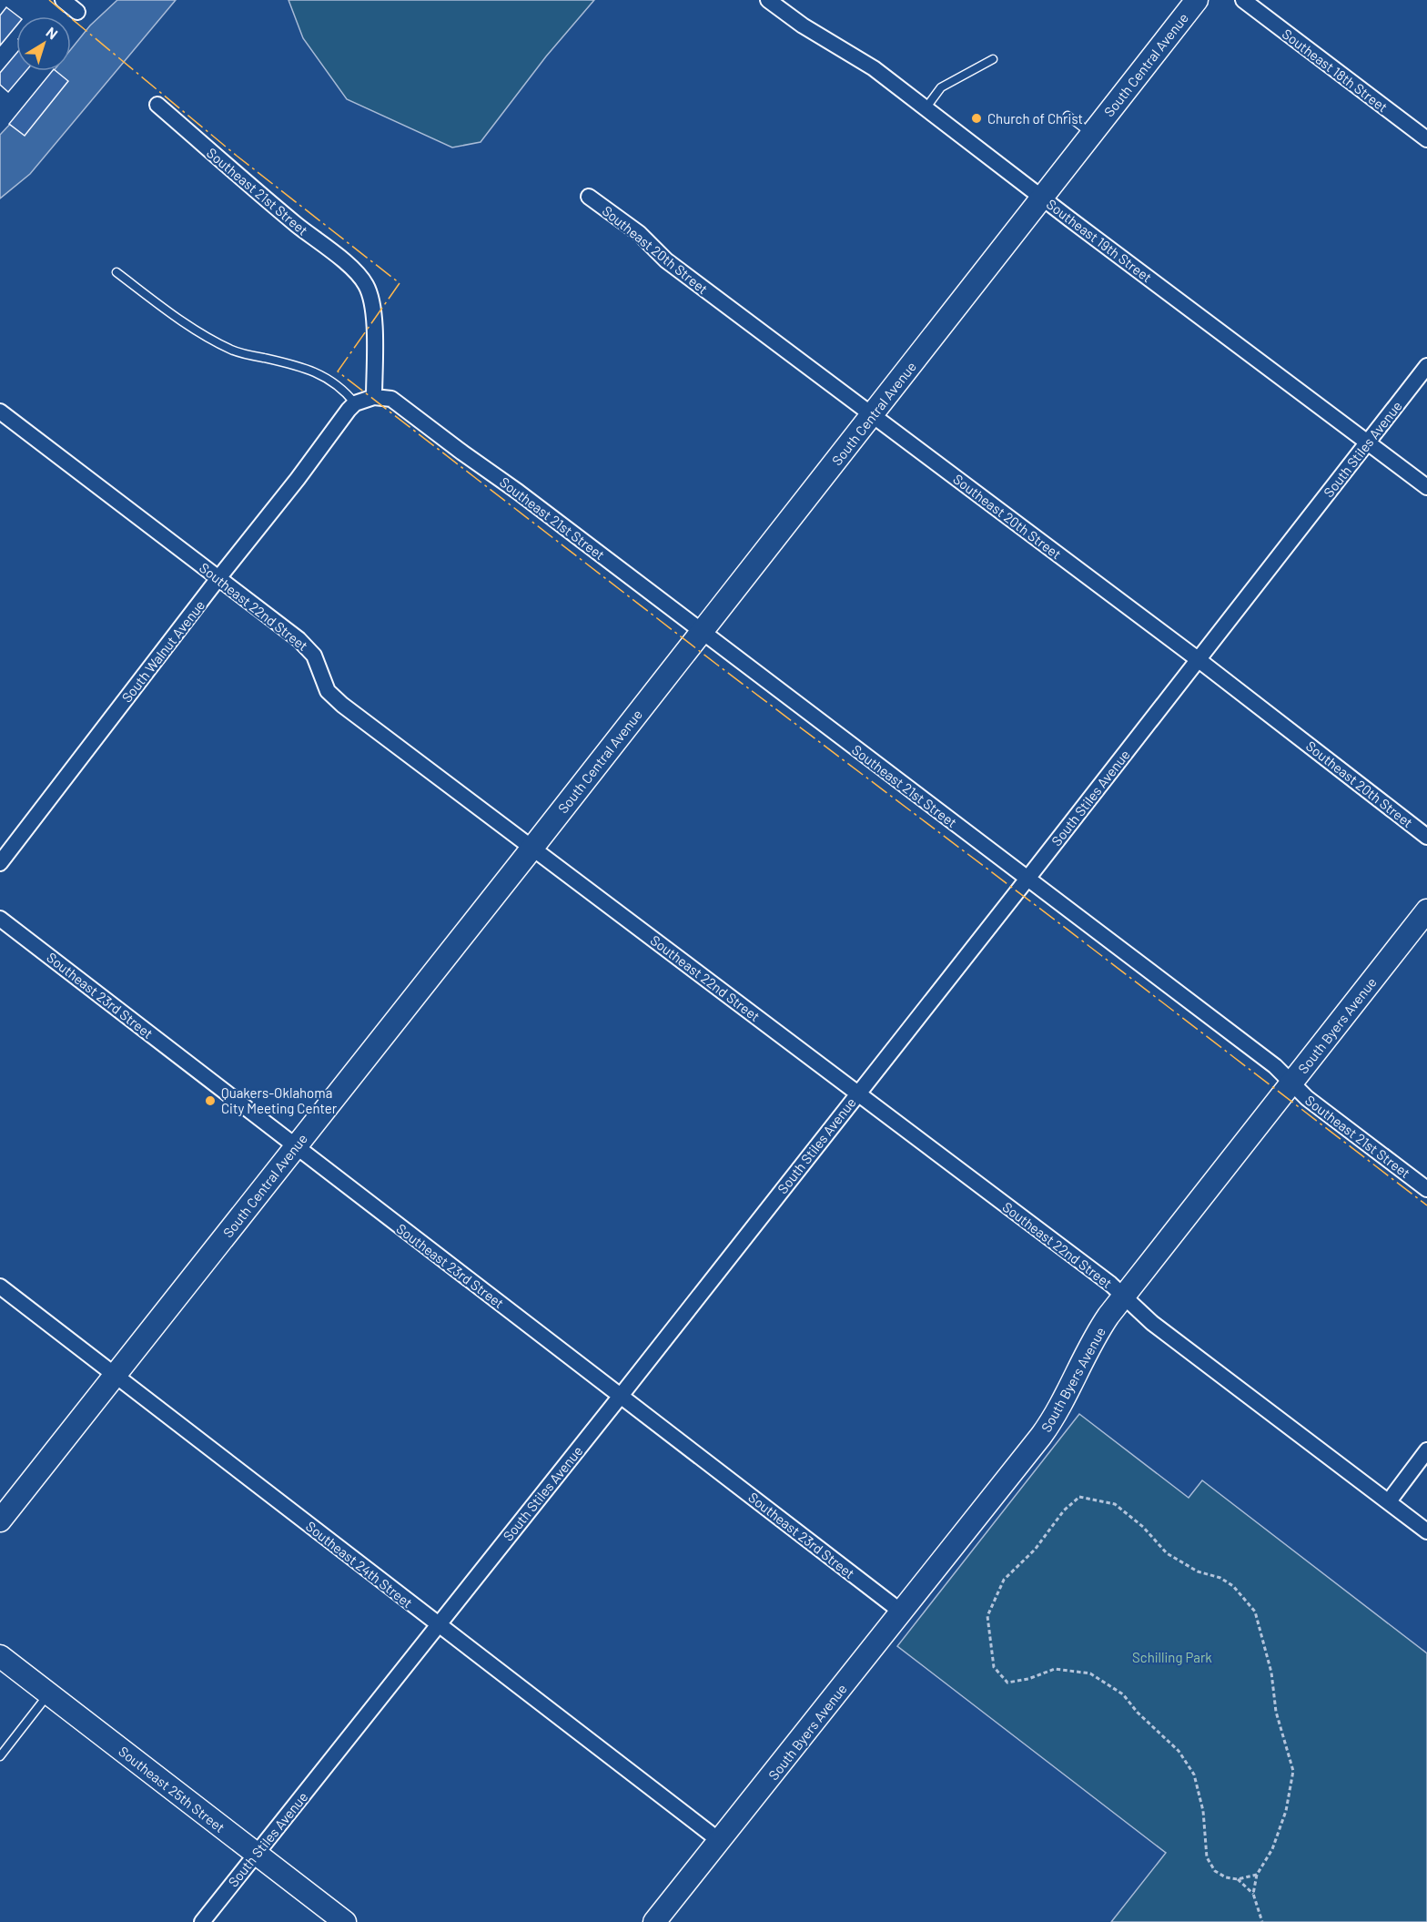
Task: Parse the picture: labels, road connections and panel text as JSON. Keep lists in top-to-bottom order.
{
  "streets": {
    "main road": ["South Central Avenue", "South Byers Avenue", "Southeast 25th Street"],
    "street": [
      "Southeast 18th Street",
      "Southeast 21st Street",
      "Southeast 19th Street",
      "Southeast 20th Street",
      "South Stiles Avenue",
      "Southeast 22nd Street",
      "South Walnut Avenue",
      "Southeast 23rd Street",
      "Southeast 24th Street"
    ]
  },
  "crossings": [
    ["South Central Avenue", "Southeast 21st Street"],
    ["South Central Avenue", "Southeast 19th Street"],
    ["South Central Avenue", "Southeast 20th Street"],
    ["South Central Avenue", "Southeast 22nd Street"],
    ["South Central Avenue", "Southeast 23rd Street"],
    ["South Central Avenue", "Southeast 24th Street"],
    ["Southeast 21st Street", "South Stiles Avenue"],
    ["Southeast 21st Street", "South Byers Avenue"],
    ["Southeast 19th Street", "South Stiles Avenue"],
    ["Southeast 20th Street", "South Stiles Avenue"],
    ["South Stiles Avenue", "Southeast 22nd Street"],
    ["South Stiles Avenue", "Southeast 23rd Street"],
    ["South Stiles Avenue", "Southeast 24th Street"],
    ["South Stiles Avenue", "Southeast 25th Street"],
    ["Southeast 22nd Street", "South Walnut Avenue"],
    ["Southeast 22nd Street", "South Byers Avenue"],
    ["Southeast 23rd Street", "South Byers Avenue"],
    ["South Byers Avenue", "Southeast 24th Street"]
  ],
  "parks": ["Schilling Park"],
  "places": ["Church of Christ", "Quakers-Oklahoma City Meeting Center"],
  "north": "top right"
}
